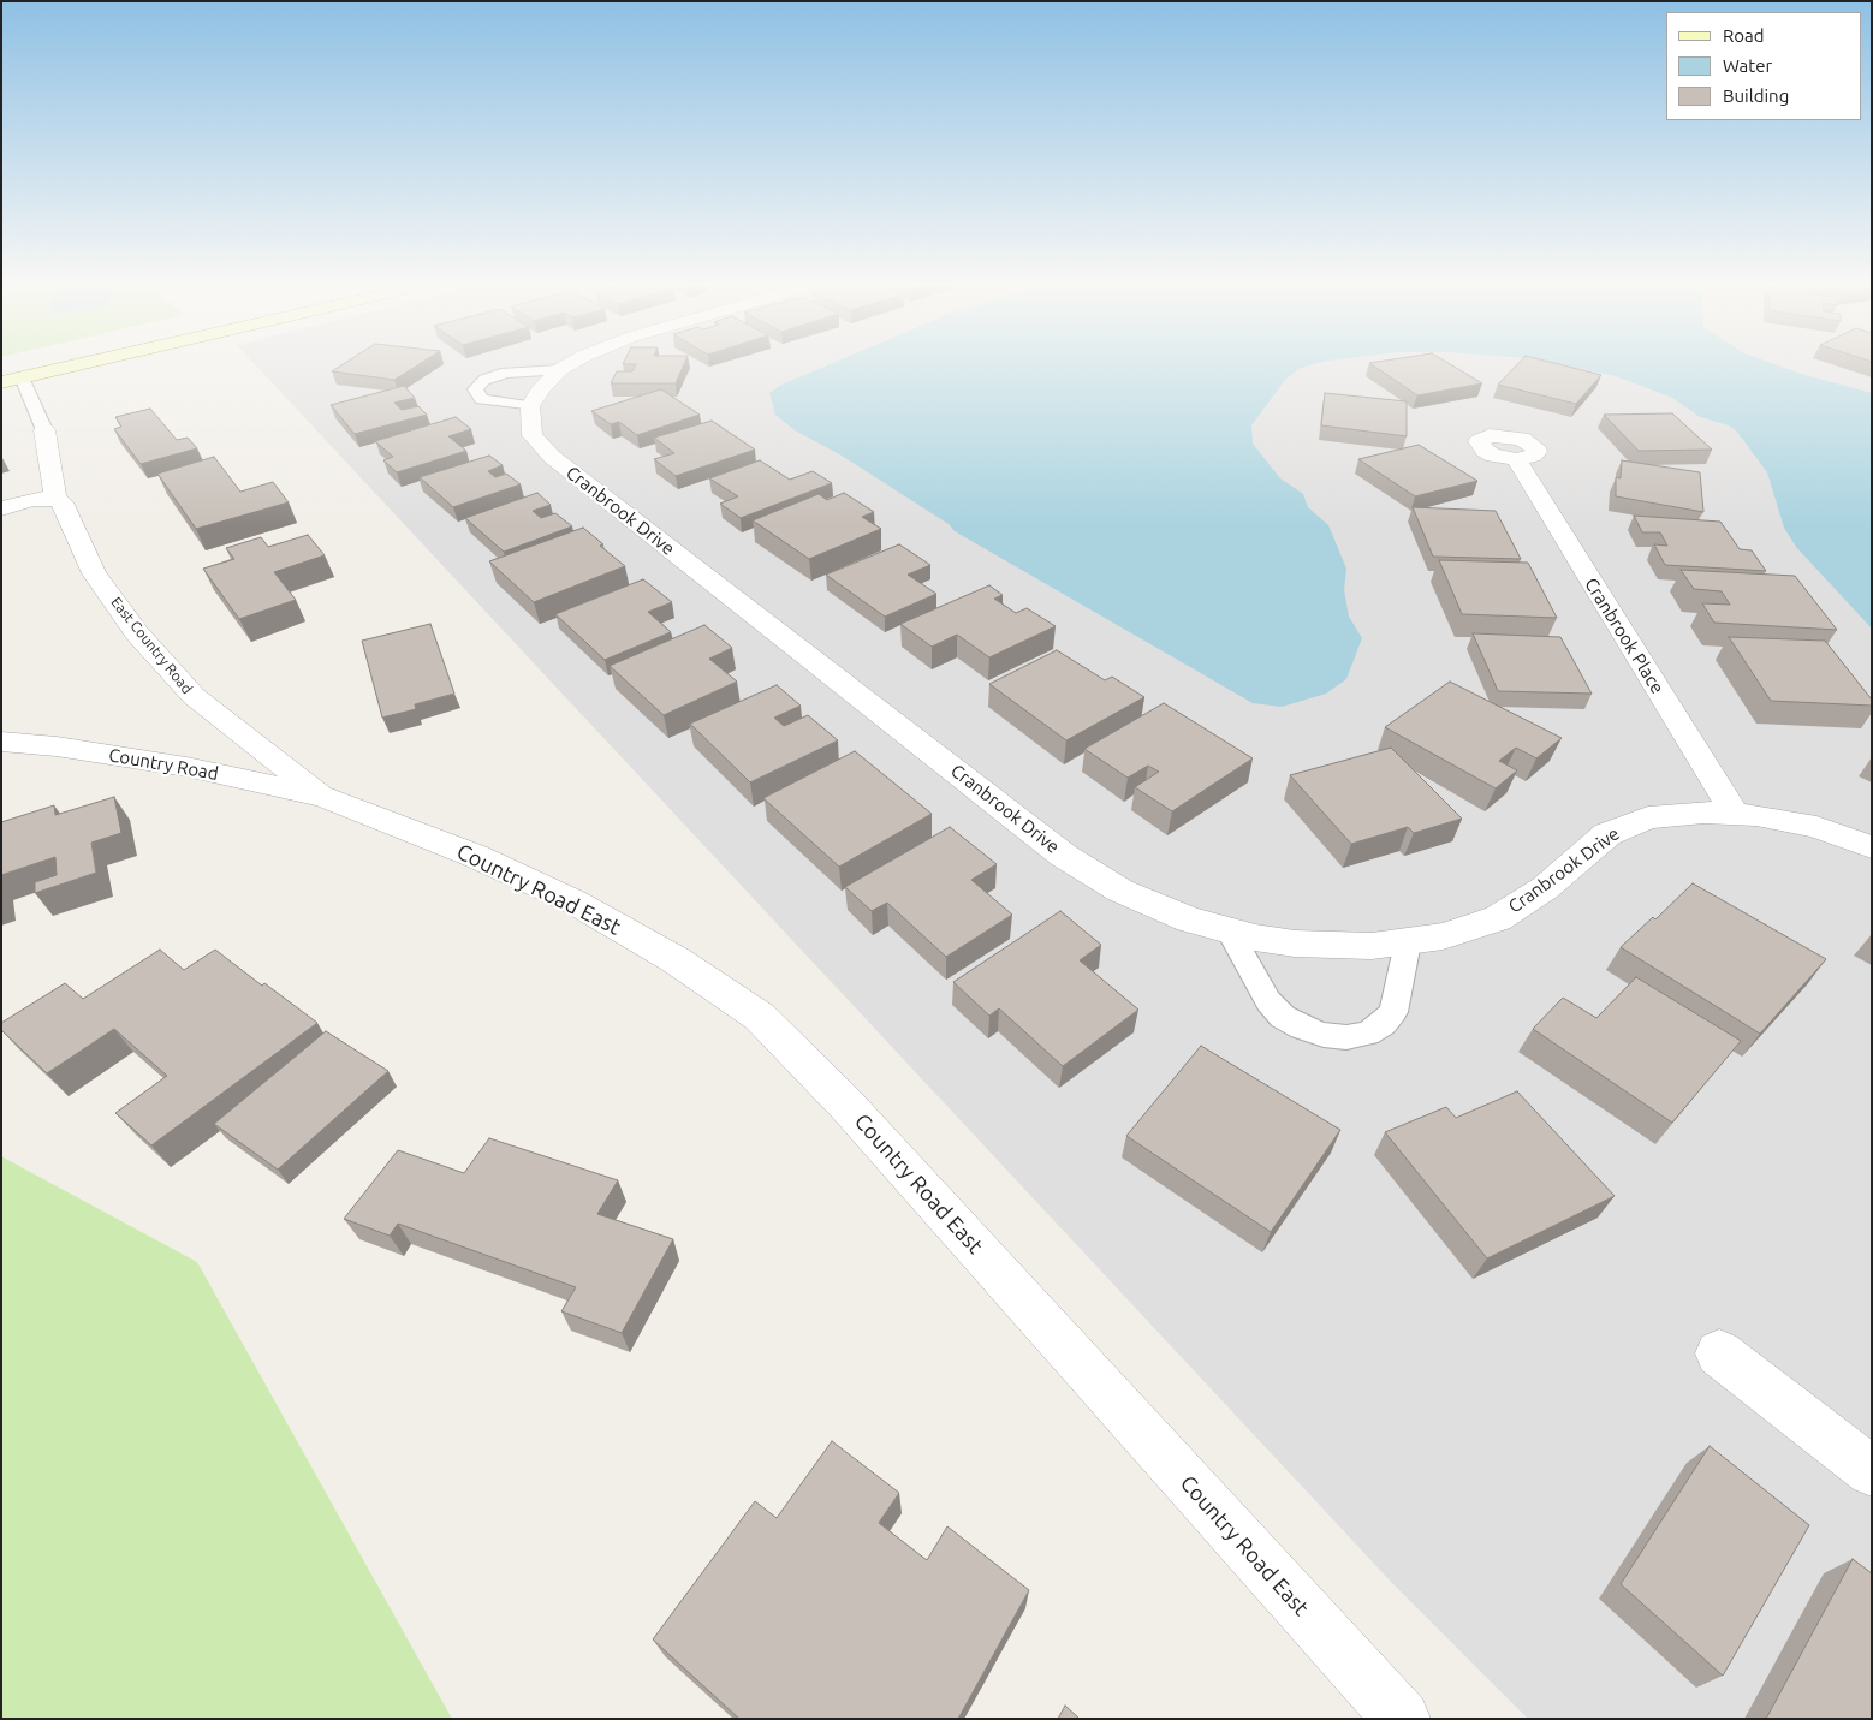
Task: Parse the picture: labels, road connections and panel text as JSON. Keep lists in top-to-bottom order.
{
  "streets": {
    "street": [
      "Cranbrook Drive",
      "Cranbrook Place",
      "East Country Road",
      "Country Road",
      "Country Road East"
    ]
  },
  "crossings": [
    ["Cranbrook Drive", "Cranbrook Place"],
    ["East Country Road", "Country Road"],
    ["East Country Road", "Country Road East"],
    ["Country Road", "Country Road East"]
  ],
  "legend": ["Road", "Water", "Building"]
}
